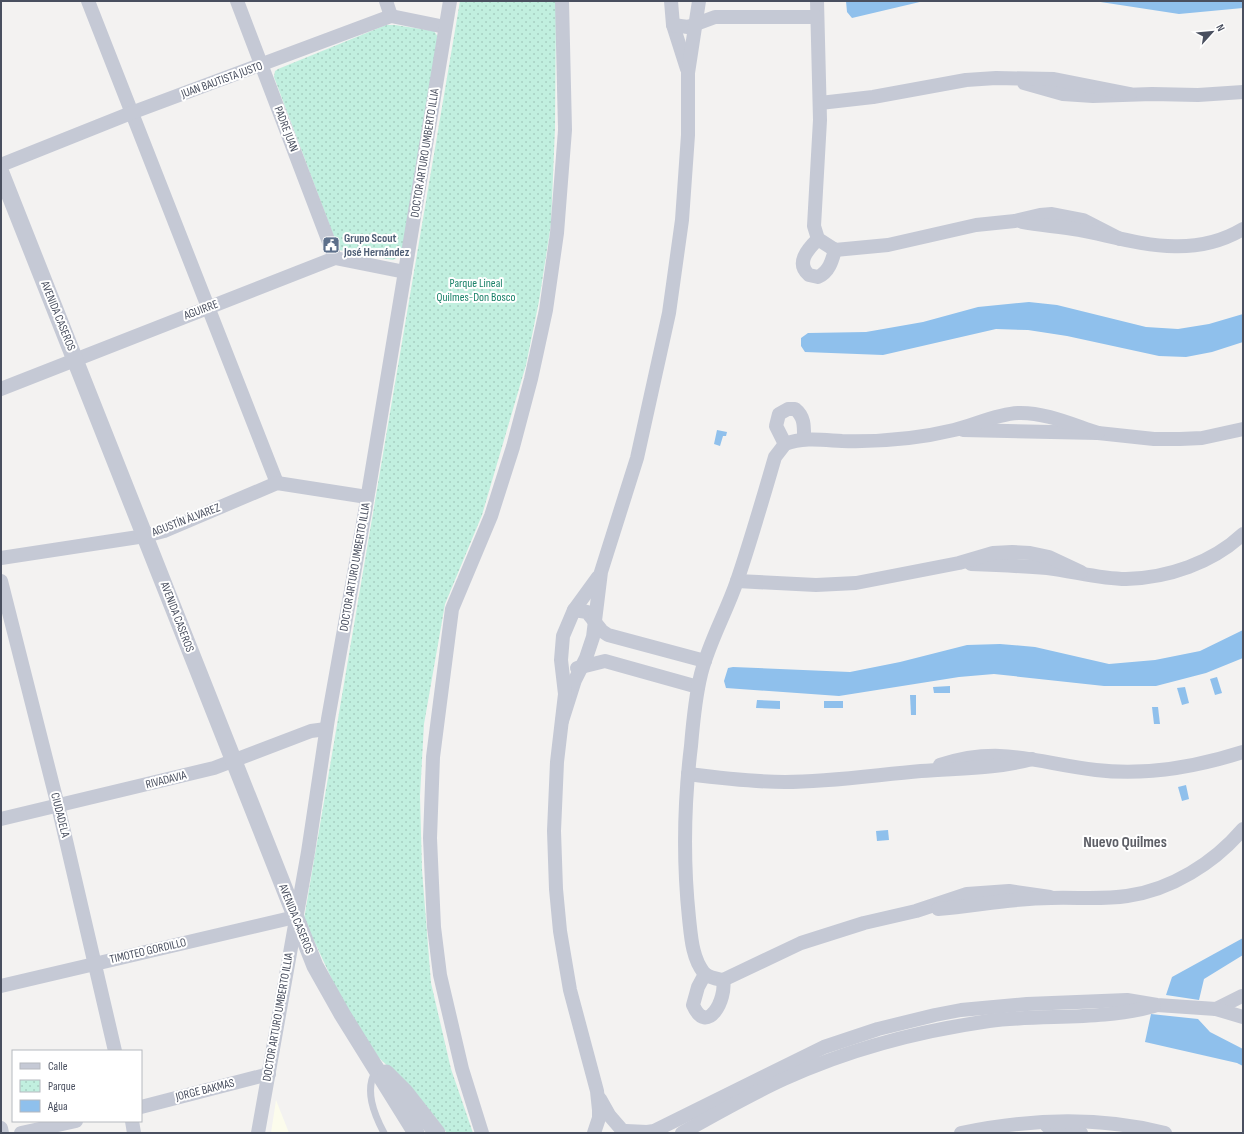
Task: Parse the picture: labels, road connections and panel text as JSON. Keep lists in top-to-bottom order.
{
  "streets": {
    "street": [
      "JUAN BAUTISTA JUSTO",
      "PADRE JUAN",
      "DOCTOR ARTURO UMBERTO ILLIA",
      "AGUIRRE",
      "AVENIDA CASEROS",
      "AGUSTÍN ÁLVAREZ",
      "RIVADAVIA",
      "CIUDADELA",
      "TIMOTEO GORDILLO",
      "JORGE BAKMAS"
    ]
  },
  "crossings": [
    ["JUAN BAUTISTA JUSTO", "PADRE JUAN"],
    ["PADRE JUAN", "AGUIRRE"],
    ["DOCTOR ARTURO UMBERTO ILLIA", "AVENIDA CASEROS"],
    ["DOCTOR ARTURO UMBERTO ILLIA", "RIVADAVIA"],
    ["DOCTOR ARTURO UMBERTO ILLIA", "TIMOTEO GORDILLO"],
    ["DOCTOR ARTURO UMBERTO ILLIA", "JORGE BAKMAS"],
    ["AGUIRRE", "AVENIDA CASEROS"],
    ["AVENIDA CASEROS", "AGUSTÍN ÁLVAREZ"],
    ["AVENIDA CASEROS", "RIVADAVIA"],
    ["AVENIDA CASEROS", "TIMOTEO GORDILLO"],
    ["RIVADAVIA", "CIUDADELA"],
    ["CIUDADELA", "TIMOTEO GORDILLO"]
  ],
  "districts": ["Nuevo Quilmes"],
  "parks": ["Parque Lineal Quilmes-Don Bosco"],
  "places": {
    "public building": ["Grupo Scout José Hernández"]
  },
  "legend": ["Calle", "Parque", "Agua"],
  "north": "top right"
}
